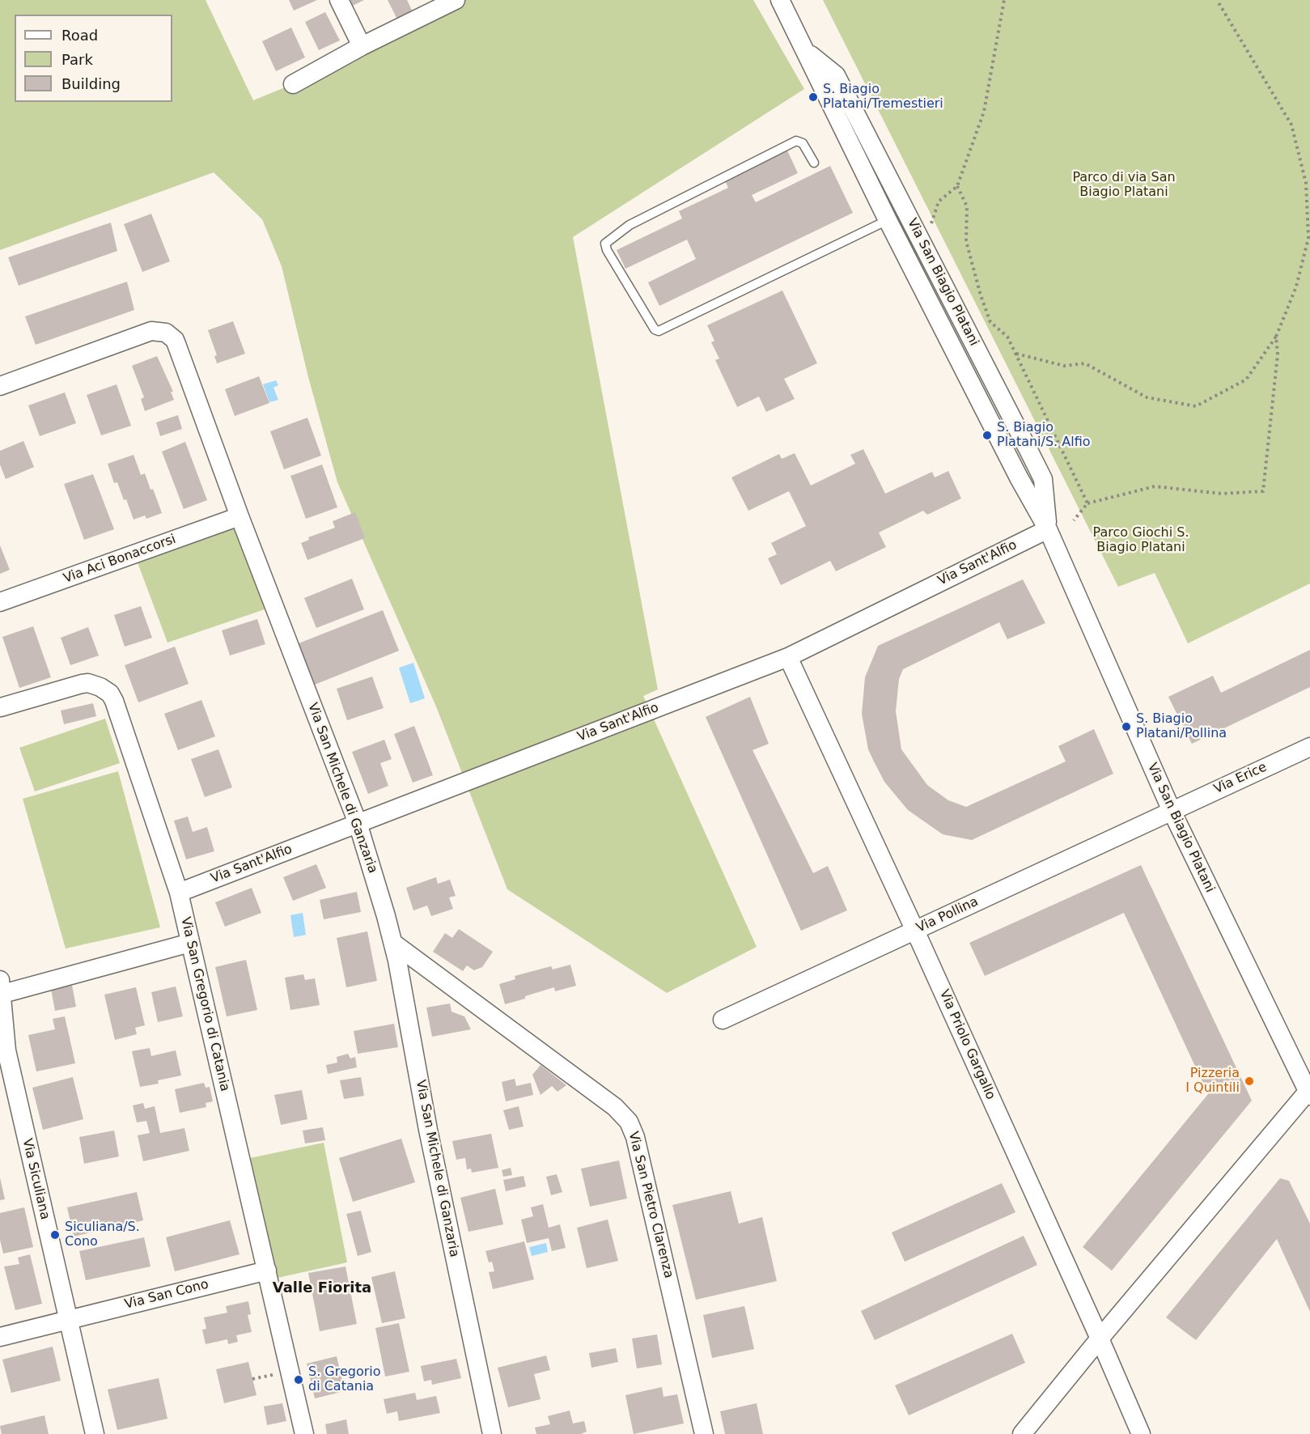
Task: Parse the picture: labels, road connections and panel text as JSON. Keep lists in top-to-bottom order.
{
  "streets": {
    "street": [
      "Via San Biagio Platani",
      "Via Aci Bonaccorsi",
      "Via Sant'Alfio",
      "Via Erice",
      "Via San Michele di Ganzaria",
      "Via Pollina",
      "Via San Gregorio di Catania",
      "Via Priolo Gargallo",
      "Via Siculiana",
      "Via San Pietro Clarenza",
      "Via San Cono"
    ]
  },
  "crossings": [
    ["Via San Biagio Platani", "Via Sant'Alfio"],
    ["Via San Biagio Platani", "Via Erice"],
    ["Via San Biagio Platani", "Via Pollina"],
    ["Via Aci Bonaccorsi", "Via San Michele di Ganzaria"],
    ["Via Sant'Alfio", "Via San Michele di Ganzaria"],
    ["Via Sant'Alfio", "Via San Gregorio di Catania"],
    ["Via Sant'Alfio", "Via Priolo Gargallo"],
    ["Via Erice", "Via Pollina"],
    ["Via San Michele di Ganzaria", "Via San Pietro Clarenza"],
    ["Via Pollina", "Via Priolo Gargallo"],
    ["Via San Gregorio di Catania", "Via San Cono"],
    ["Via Siculiana", "Via San Cono"]
  ],
  "districts": ["Valle Fiorita"],
  "parks": ["Parco di via San Biagio Platani", "Parco Giochi S. Biagio Platani"],
  "places": [
    "S. Biagio Platani/Tremestieri",
    "S. Biagio Platani/S. Alfio",
    "S. Biagio Platani/Pollina",
    "Pizzeria I Quintili",
    "Siculiana/S. Cono",
    "S. Gregorio di Catania"
  ],
  "legend": ["Road", "Park", "Building"]
}
